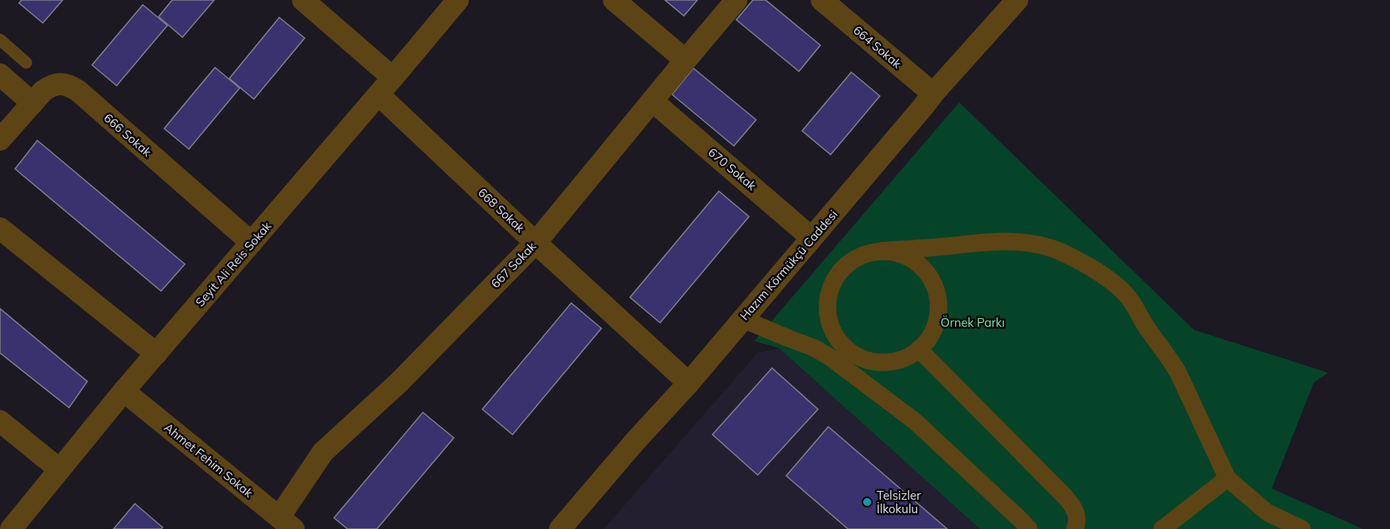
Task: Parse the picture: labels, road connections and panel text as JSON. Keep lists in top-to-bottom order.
{
  "streets": {
    "street": [
      "664 Sokak",
      "666 Sokak",
      "670 Sokak",
      "668 Sokak",
      "Seyit Ali Reis Sokak",
      "667 Sokak",
      "Hazım Körmükçü Caddesi",
      "Ahmet Fehim Sokak"
    ]
  },
  "crossings": [
    ["664 Sokak", "Hazım Körmükçü Caddesi"],
    ["666 Sokak", "Seyit Ali Reis Sokak"],
    ["670 Sokak", "667 Sokak"],
    ["670 Sokak", "Hazım Körmükçü Caddesi"],
    ["668 Sokak", "Seyit Ali Reis Sokak"],
    ["668 Sokak", "667 Sokak"],
    ["668 Sokak", "Hazım Körmükçü Caddesi"],
    ["Seyit Ali Reis Sokak", "Ahmet Fehim Sokak"],
    ["667 Sokak", "Ahmet Fehim Sokak"]
  ],
  "parks": ["Örnek Parkı"],
  "places": ["Telsizler İlkokulu"]
}
